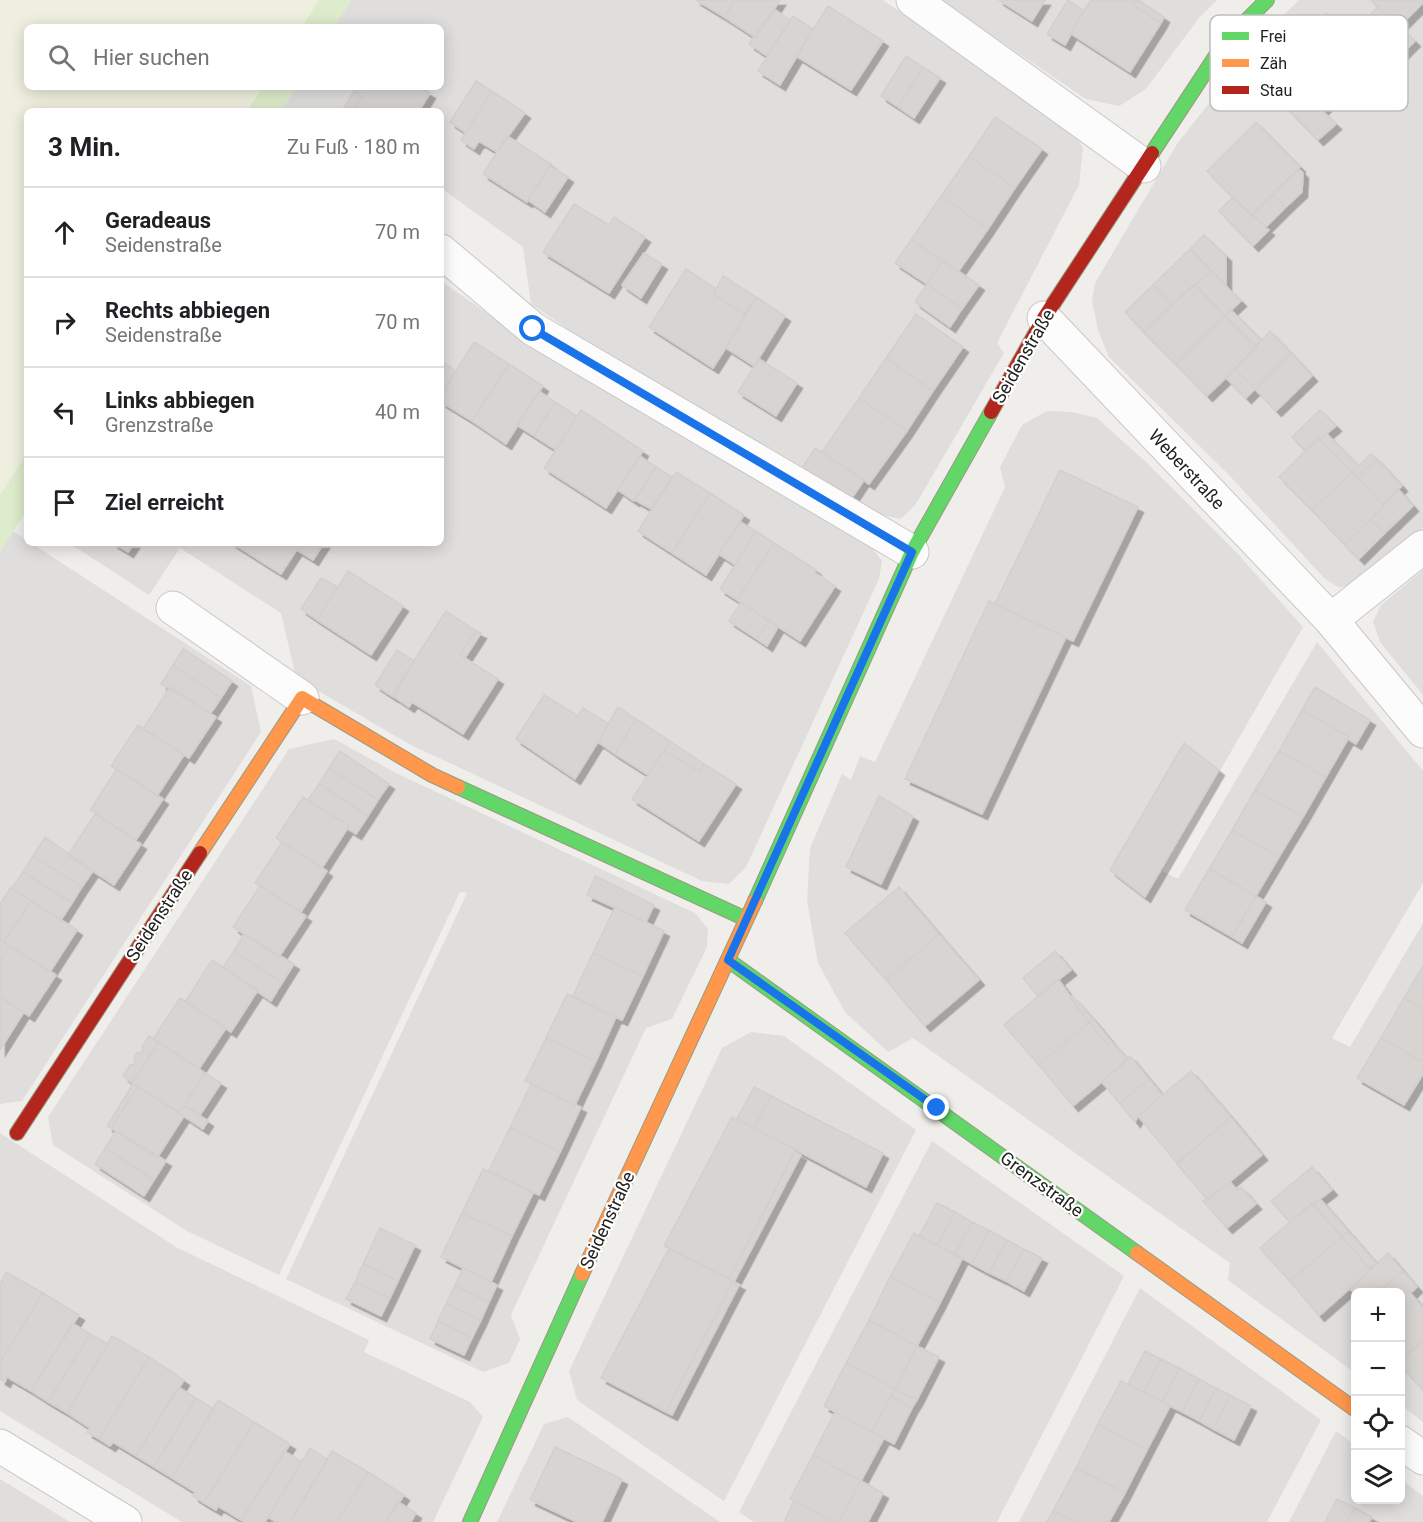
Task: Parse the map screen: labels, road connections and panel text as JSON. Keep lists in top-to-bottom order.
{
  "streets": {
    "street": ["Seidenstraße", "Weberstraße", "Grenzstraße"]
  },
  "crossings": [
    ["Seidenstraße", "Weberstraße"],
    ["Seidenstraße", "Grenzstraße"]
  ],
  "legend": ["Frei", "Zäh", "Stau"],
  "page": {
    "search": "Hier suchen",
    "heading": ["3 Min.", "Zu Fuß · 180 m"],
    "list": [
      ["Geradeaus", "Seidenstraße", "70 m"],
      ["Rechts abbiegen", "Seidenstraße", "70 m"],
      ["Links abbiegen", "Grenzstraße", "40 m"],
      "Ziel erreicht"
    ],
    "map_buttons": ["+", "−"]
  }
}
